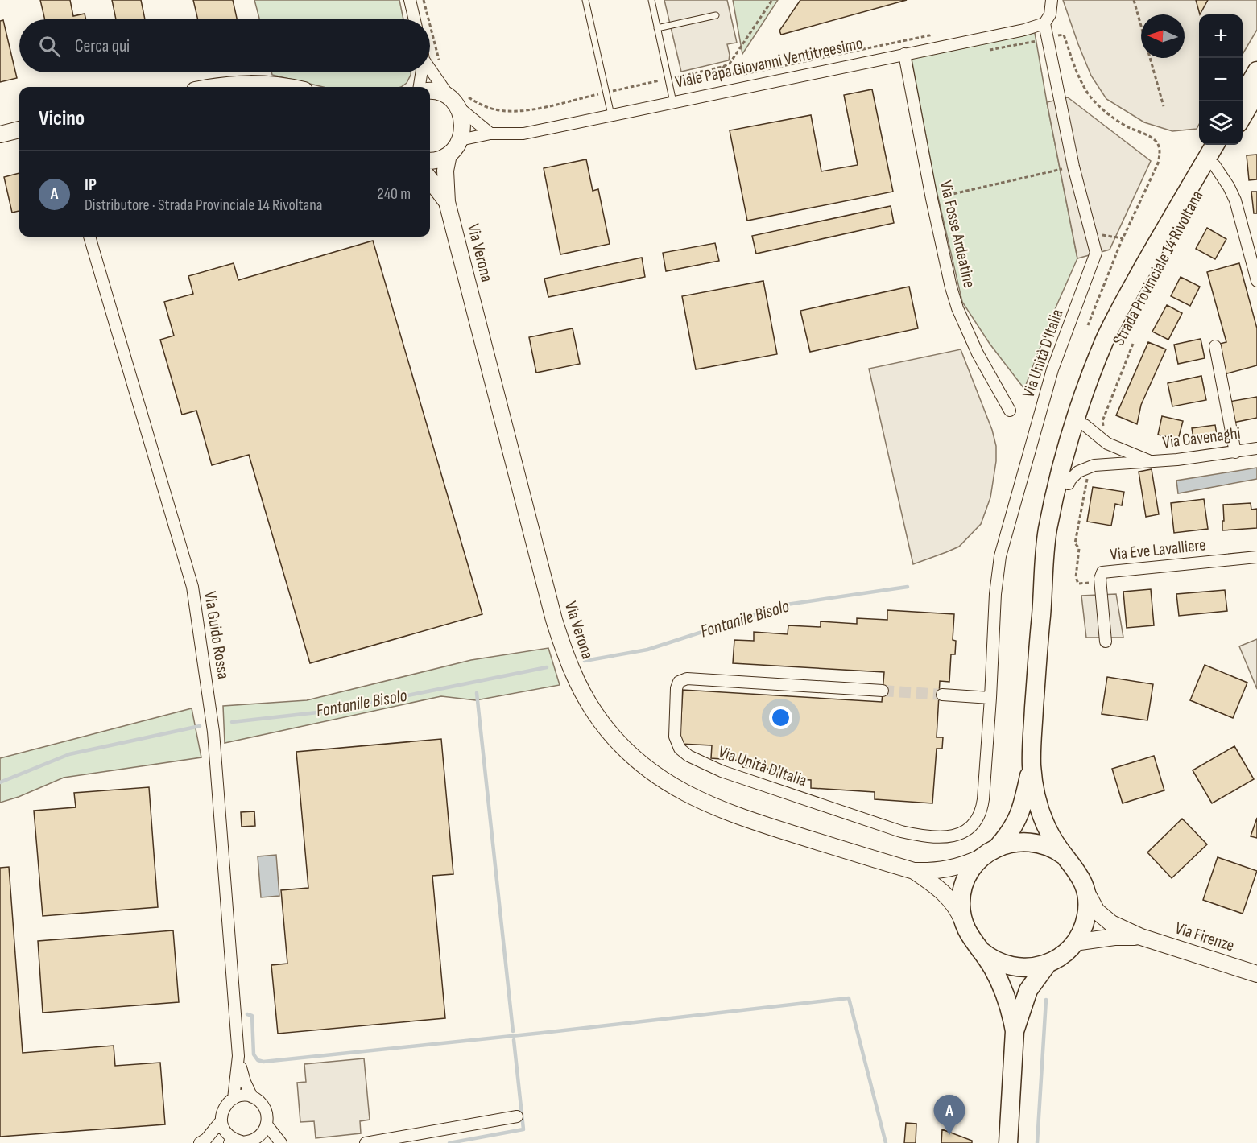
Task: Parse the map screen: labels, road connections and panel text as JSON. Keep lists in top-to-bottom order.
{
  "streets": {
    "main road": ["Strada Provinciale 14 Rivoltana"],
    "street": [
      "Viale Papa Giovanni Ventitreesimo",
      "Via Fosse Ardeatine",
      "Via Verona",
      "Via Unità D'Italia",
      "Via Cavenaghi",
      "Via Eve Lavalliere",
      "Via Guido Rossa",
      "Via Firenze"
    ]
  },
  "crossings": [
    ["Viale Papa Giovanni Ventitreesimo", "Via Fosse Ardeatine"],
    ["Viale Papa Giovanni Ventitreesimo", "Via Unità D'Italia"],
    ["Via Verona", "Strada Provinciale 14 Rivoltana"],
    ["Via Verona", "Via Firenze"],
    ["Strada Provinciale 14 Rivoltana", "Via Cavenaghi"],
    ["Strada Provinciale 14 Rivoltana", "Via Firenze"]
  ],
  "water": ["Fontanile Bisolo"],
  "north": "left",
  "page": {
    "map_buttons": ["+", "−"],
    "search": "Cerca qui",
    "heading": "Vicino",
    "list": [
      {
        "mark": "A",
        "name": "IP",
        "note": "Distributore · Strada Provinciale 14 Rivoltana",
        "value": "240 m"
      }
    ],
    "pins": "A"
  }
}
